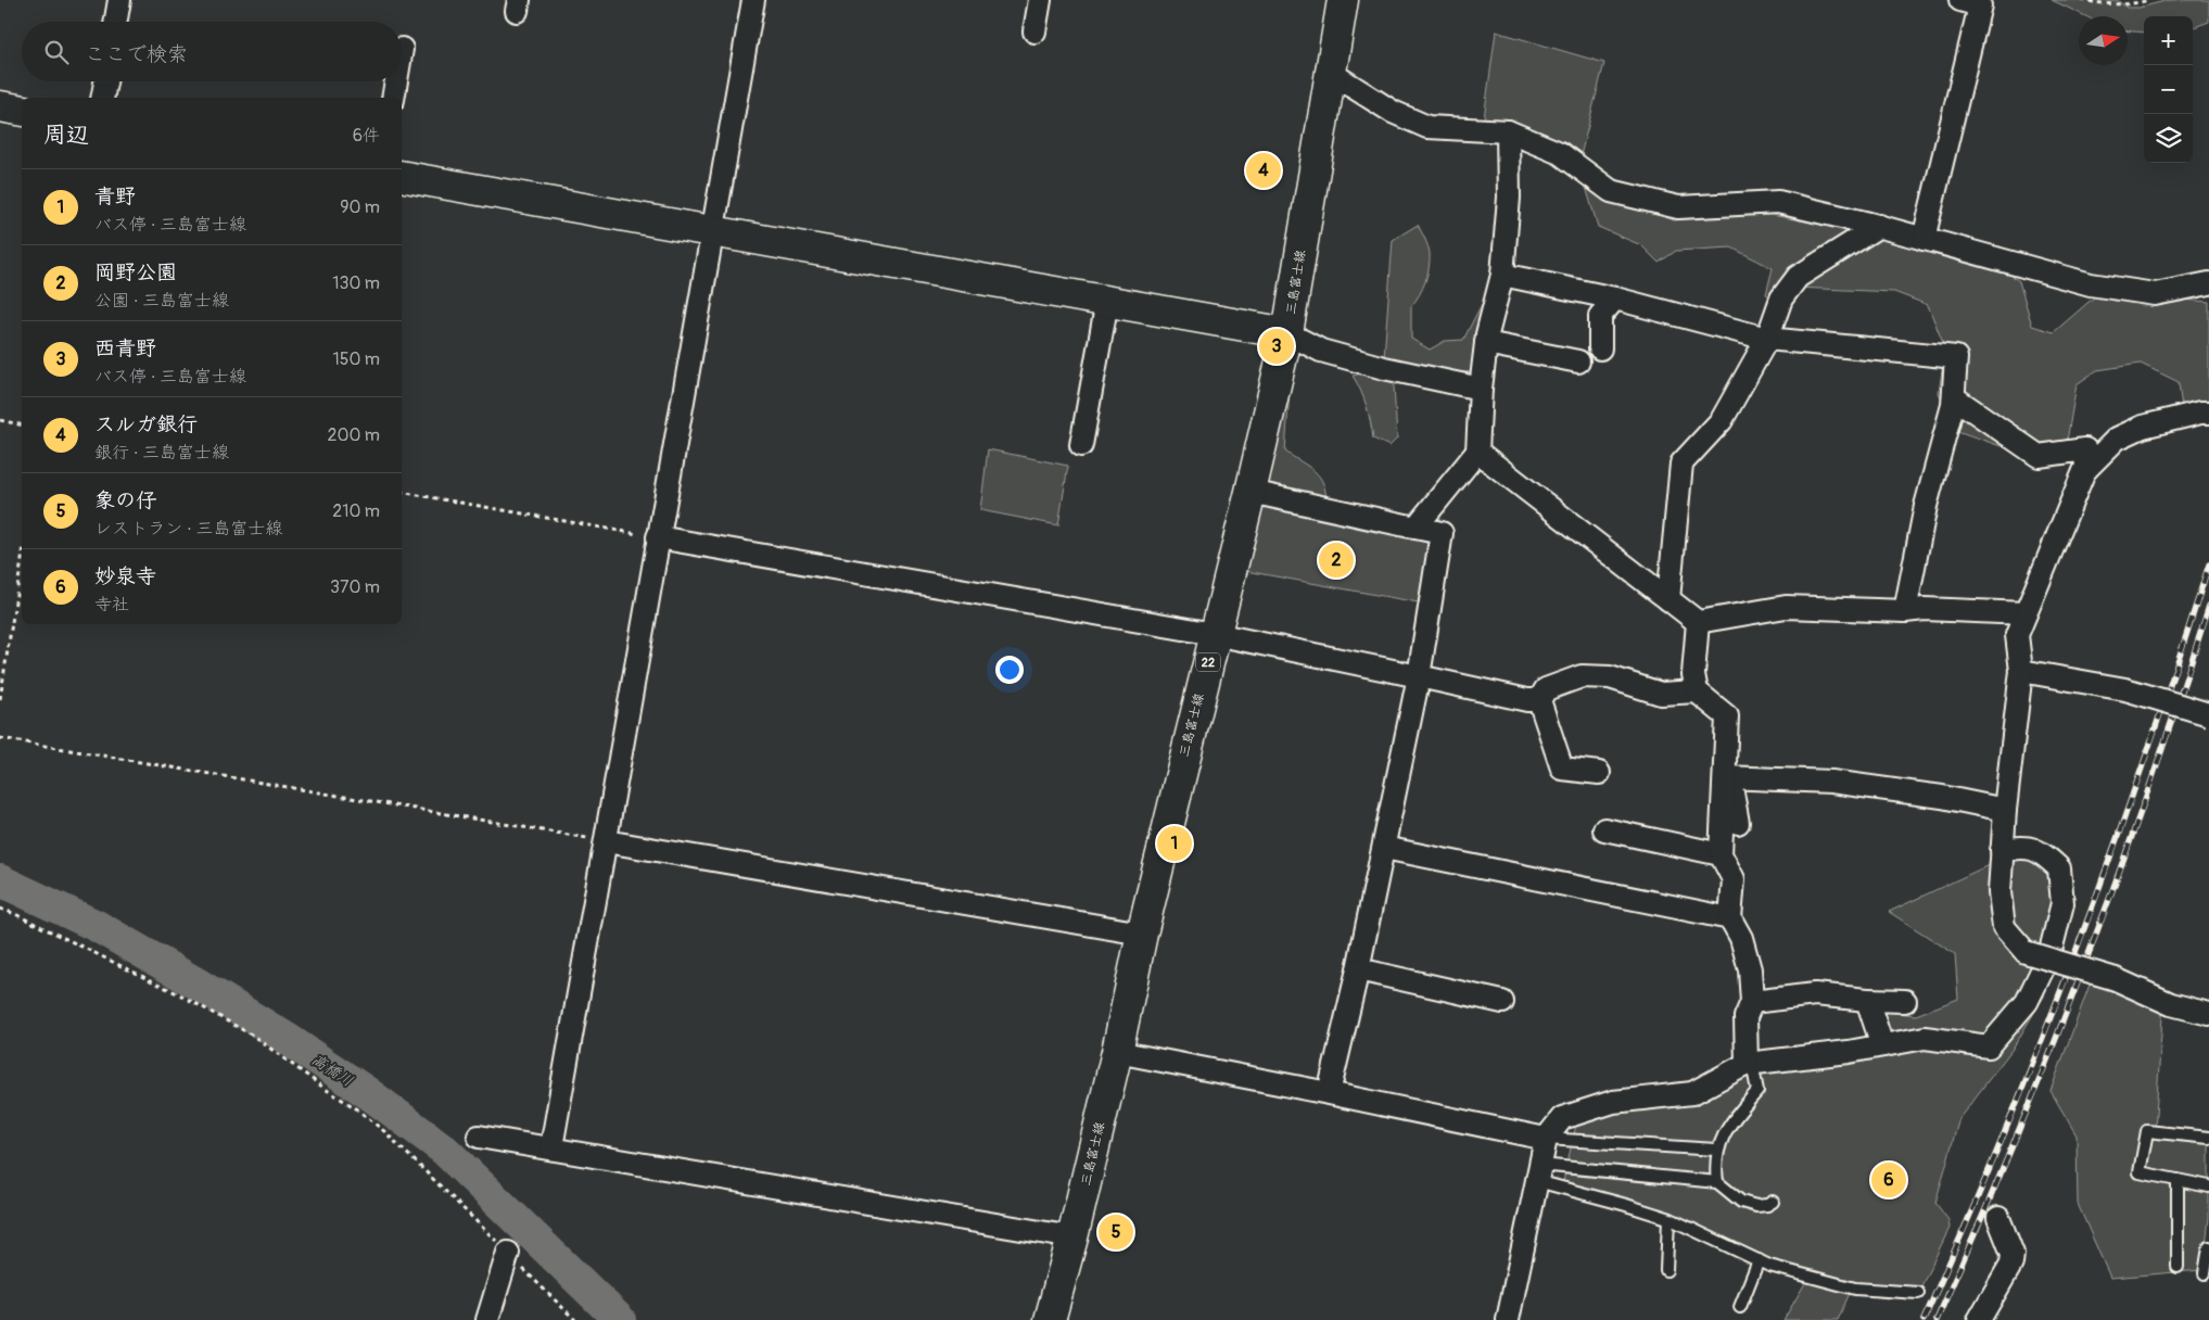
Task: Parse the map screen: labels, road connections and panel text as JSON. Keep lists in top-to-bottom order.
{
  "streets": {
    "main road": ["三島富士線", "22"]
  },
  "water": ["高橋川"],
  "north": "right",
  "page": {
    "map_buttons": ["+", "−"],
    "search": "ここで検索",
    "heading": ["周辺", "6件"],
    "pins": [
      "4",
      "3",
      "2",
      "1",
      "6",
      "5"
    ],
    "list": [
      {
        "mark": "1",
        "name": "青野",
        "note": "バス停 · 三島富士線",
        "value": "90 m"
      },
      {
        "mark": "2",
        "name": "岡野公園",
        "note": "公園 · 三島富士線",
        "value": "130 m"
      },
      {
        "mark": "3",
        "name": "西青野",
        "note": "バス停 · 三島富士線",
        "value": "150 m"
      },
      {
        "mark": "4",
        "name": "スルガ銀行",
        "note": "銀行 · 三島富士線",
        "value": "200 m"
      },
      {
        "mark": "5",
        "name": "象の仔",
        "note": "レストラン · 三島富士線",
        "value": "210 m"
      },
      {
        "mark": "6",
        "name": "妙泉寺",
        "note": "寺社",
        "value": "370 m"
      }
    ]
  }
}
